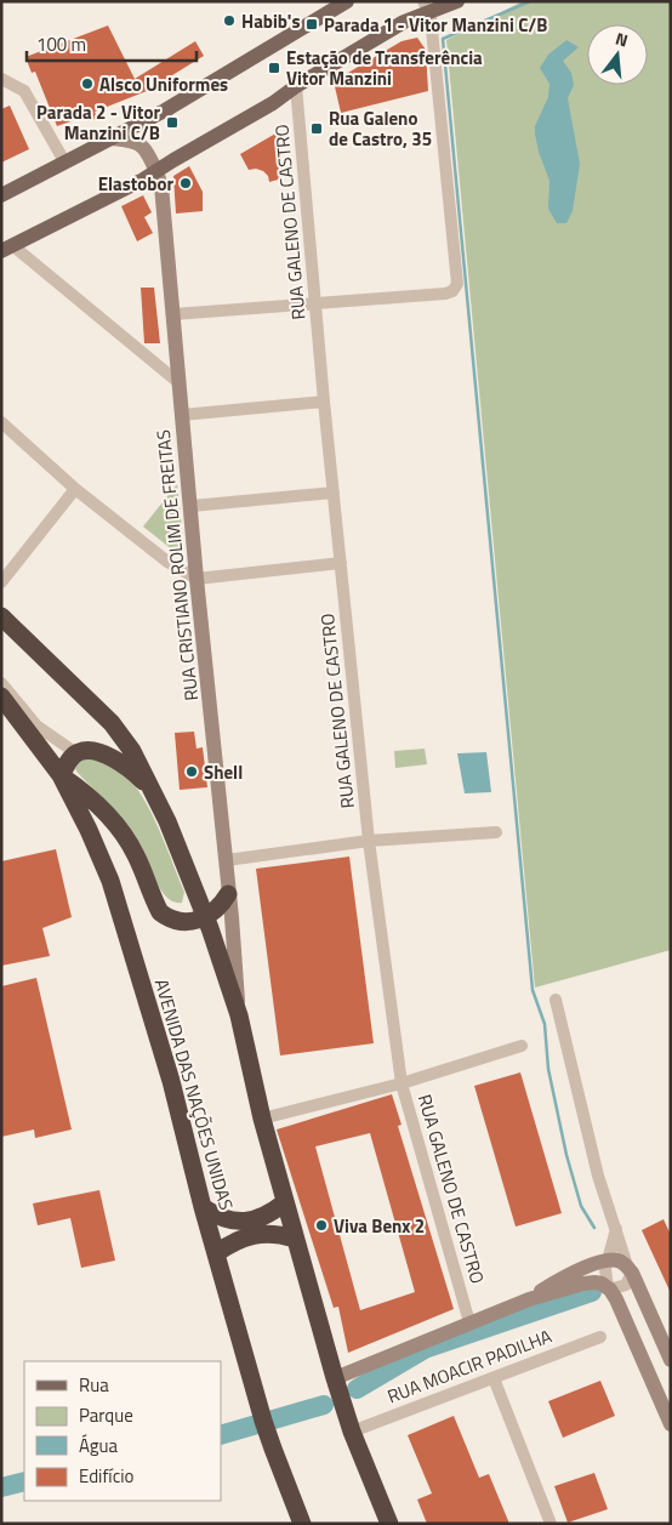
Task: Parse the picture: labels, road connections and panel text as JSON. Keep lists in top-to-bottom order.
{
  "streets": {
    "highway": ["AVENIDA DAS NAÇÕES UNIDAS"],
    "street": ["RUA GALENO DE CASTRO", "RUA CRISTIANO ROLIM DE FREITAS", "RUA MOACIR PADILHA"]
  },
  "crossings": [
    ["RUA GALENO DE CASTRO", "RUA MOACIR PADILHA"]
  ],
  "places": {
    "other": [
      "Habib's",
      "Alsco Uniformes",
      "Elastobor",
      "Shell",
      "Viva Benx 2"
    ],
    "transit": [
      "Parada 1 - Vitor Manzini C/B",
      "Estação de Transferência Vitor Manzini",
      "Parada 2 - Vitor Manzini C/B",
      "Rua Galeno de Castro, 35"
    ]
  },
  "legend": [
    "Rua",
    "Parque",
    "Água",
    "Edifício"
  ],
  "scale_bar": "100 m",
  "north": "top"
}
